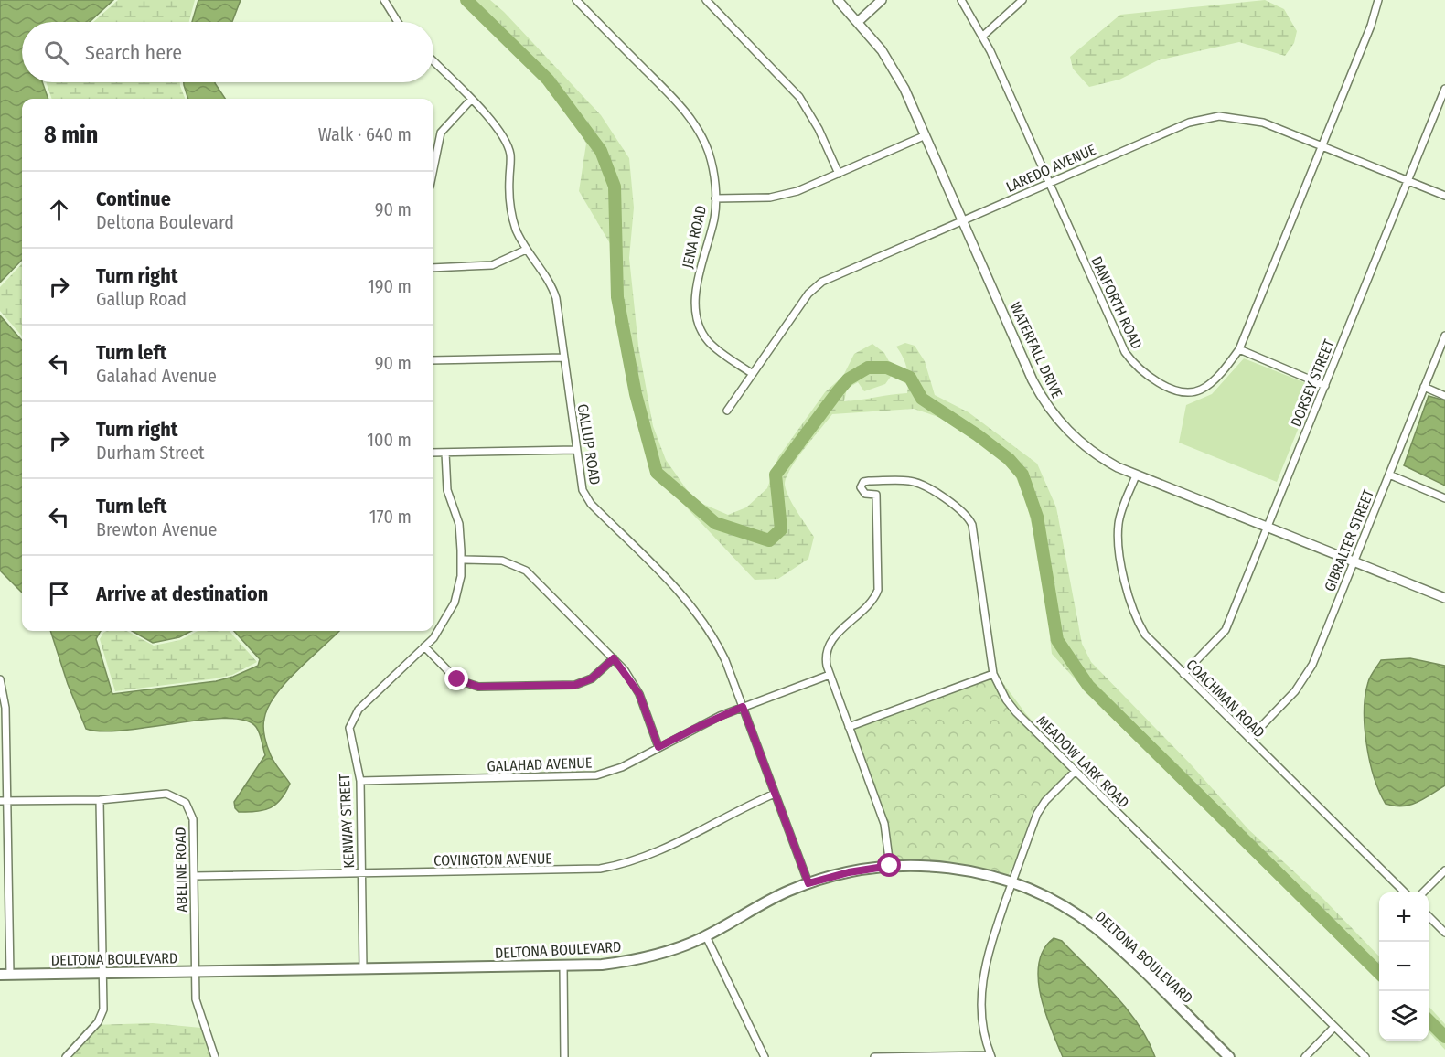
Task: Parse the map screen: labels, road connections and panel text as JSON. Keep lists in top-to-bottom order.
{
  "streets": {
    "main road": ["DELTONA BOULEVARD"],
    "street": [
      "LAREDO AVENUE",
      "JENA ROAD",
      "DANFORTH ROAD",
      "WATERFALL DRIVE",
      "DORSEY STREET",
      "GALLUP ROAD",
      "GIBRALTER STREET",
      "COACHMAN ROAD",
      "MEADOW LARK ROAD",
      "GALAHAD AVENUE",
      "KENWAY STREET",
      "COVINGTON AVENUE",
      "ABELINE ROAD"
    ]
  },
  "crossings": [
    ["LAREDO AVENUE", "JENA ROAD"],
    ["LAREDO AVENUE", "DANFORTH ROAD"],
    ["LAREDO AVENUE", "WATERFALL DRIVE"],
    ["LAREDO AVENUE", "DORSEY STREET"],
    ["WATERFALL DRIVE", "DORSEY STREET"],
    ["WATERFALL DRIVE", "GIBRALTER STREET"],
    ["WATERFALL DRIVE", "COACHMAN ROAD"],
    ["DORSEY STREET", "COACHMAN ROAD"],
    ["GALLUP ROAD", "GALAHAD AVENUE"],
    ["GALLUP ROAD", "COVINGTON AVENUE"],
    ["GALLUP ROAD", "DELTONA BOULEVARD"],
    ["GIBRALTER STREET", "COACHMAN ROAD"],
    ["MEADOW LARK ROAD", "GALAHAD AVENUE"],
    ["GALAHAD AVENUE", "KENWAY STREET"],
    ["KENWAY STREET", "COVINGTON AVENUE"],
    ["KENWAY STREET", "DELTONA BOULEVARD"],
    ["COVINGTON AVENUE", "ABELINE ROAD"],
    ["ABELINE ROAD", "DELTONA BOULEVARD"]
  ],
  "page": {
    "search": "Search here",
    "heading": ["8 min", "Walk · 640 m"],
    "list": [
      ["Continue", "Deltona Boulevard", "90 m"],
      ["Turn right", "Gallup Road", "190 m"],
      ["Turn left", "Galahad Avenue", "90 m"],
      ["Turn right", "Durham Street", "100 m"],
      ["Turn left", "Brewton Avenue", "170 m"],
      "Arrive at destination"
    ],
    "map_buttons": ["+", "−"]
  }
}
